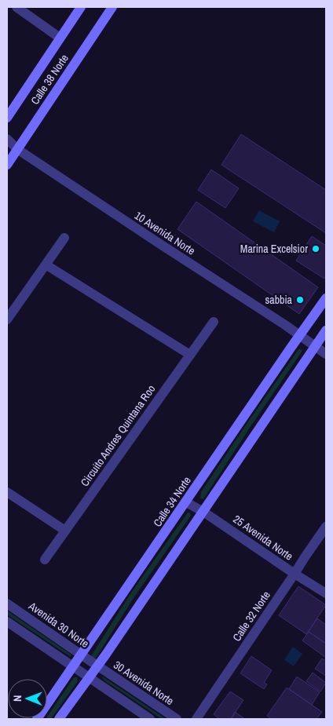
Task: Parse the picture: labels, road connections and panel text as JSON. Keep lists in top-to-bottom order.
{
  "streets": {
    "main road": ["Calle 38 Norte", "Calle 34 Norte"],
    "street": [
      "10 Avenida Norte",
      "Circuito Andres Quintana Roo",
      "25 Avenida Norte",
      "Calle 32 Norte",
      "Avenida 30 Norte",
      "30 Avenida Norte"
    ]
  },
  "crossings": [
    ["Calle 38 Norte", "10 Avenida Norte"],
    ["10 Avenida Norte", "Calle 34 Norte"],
    ["Calle 34 Norte", "25 Avenida Norte"],
    ["Calle 34 Norte", "Avenida 30 Norte"],
    ["25 Avenida Norte", "Calle 32 Norte"],
    ["Avenida 30 Norte", "30 Avenida Norte"]
  ],
  "places": ["Marina Excelsior", "sabbia"],
  "north": "left"
}
